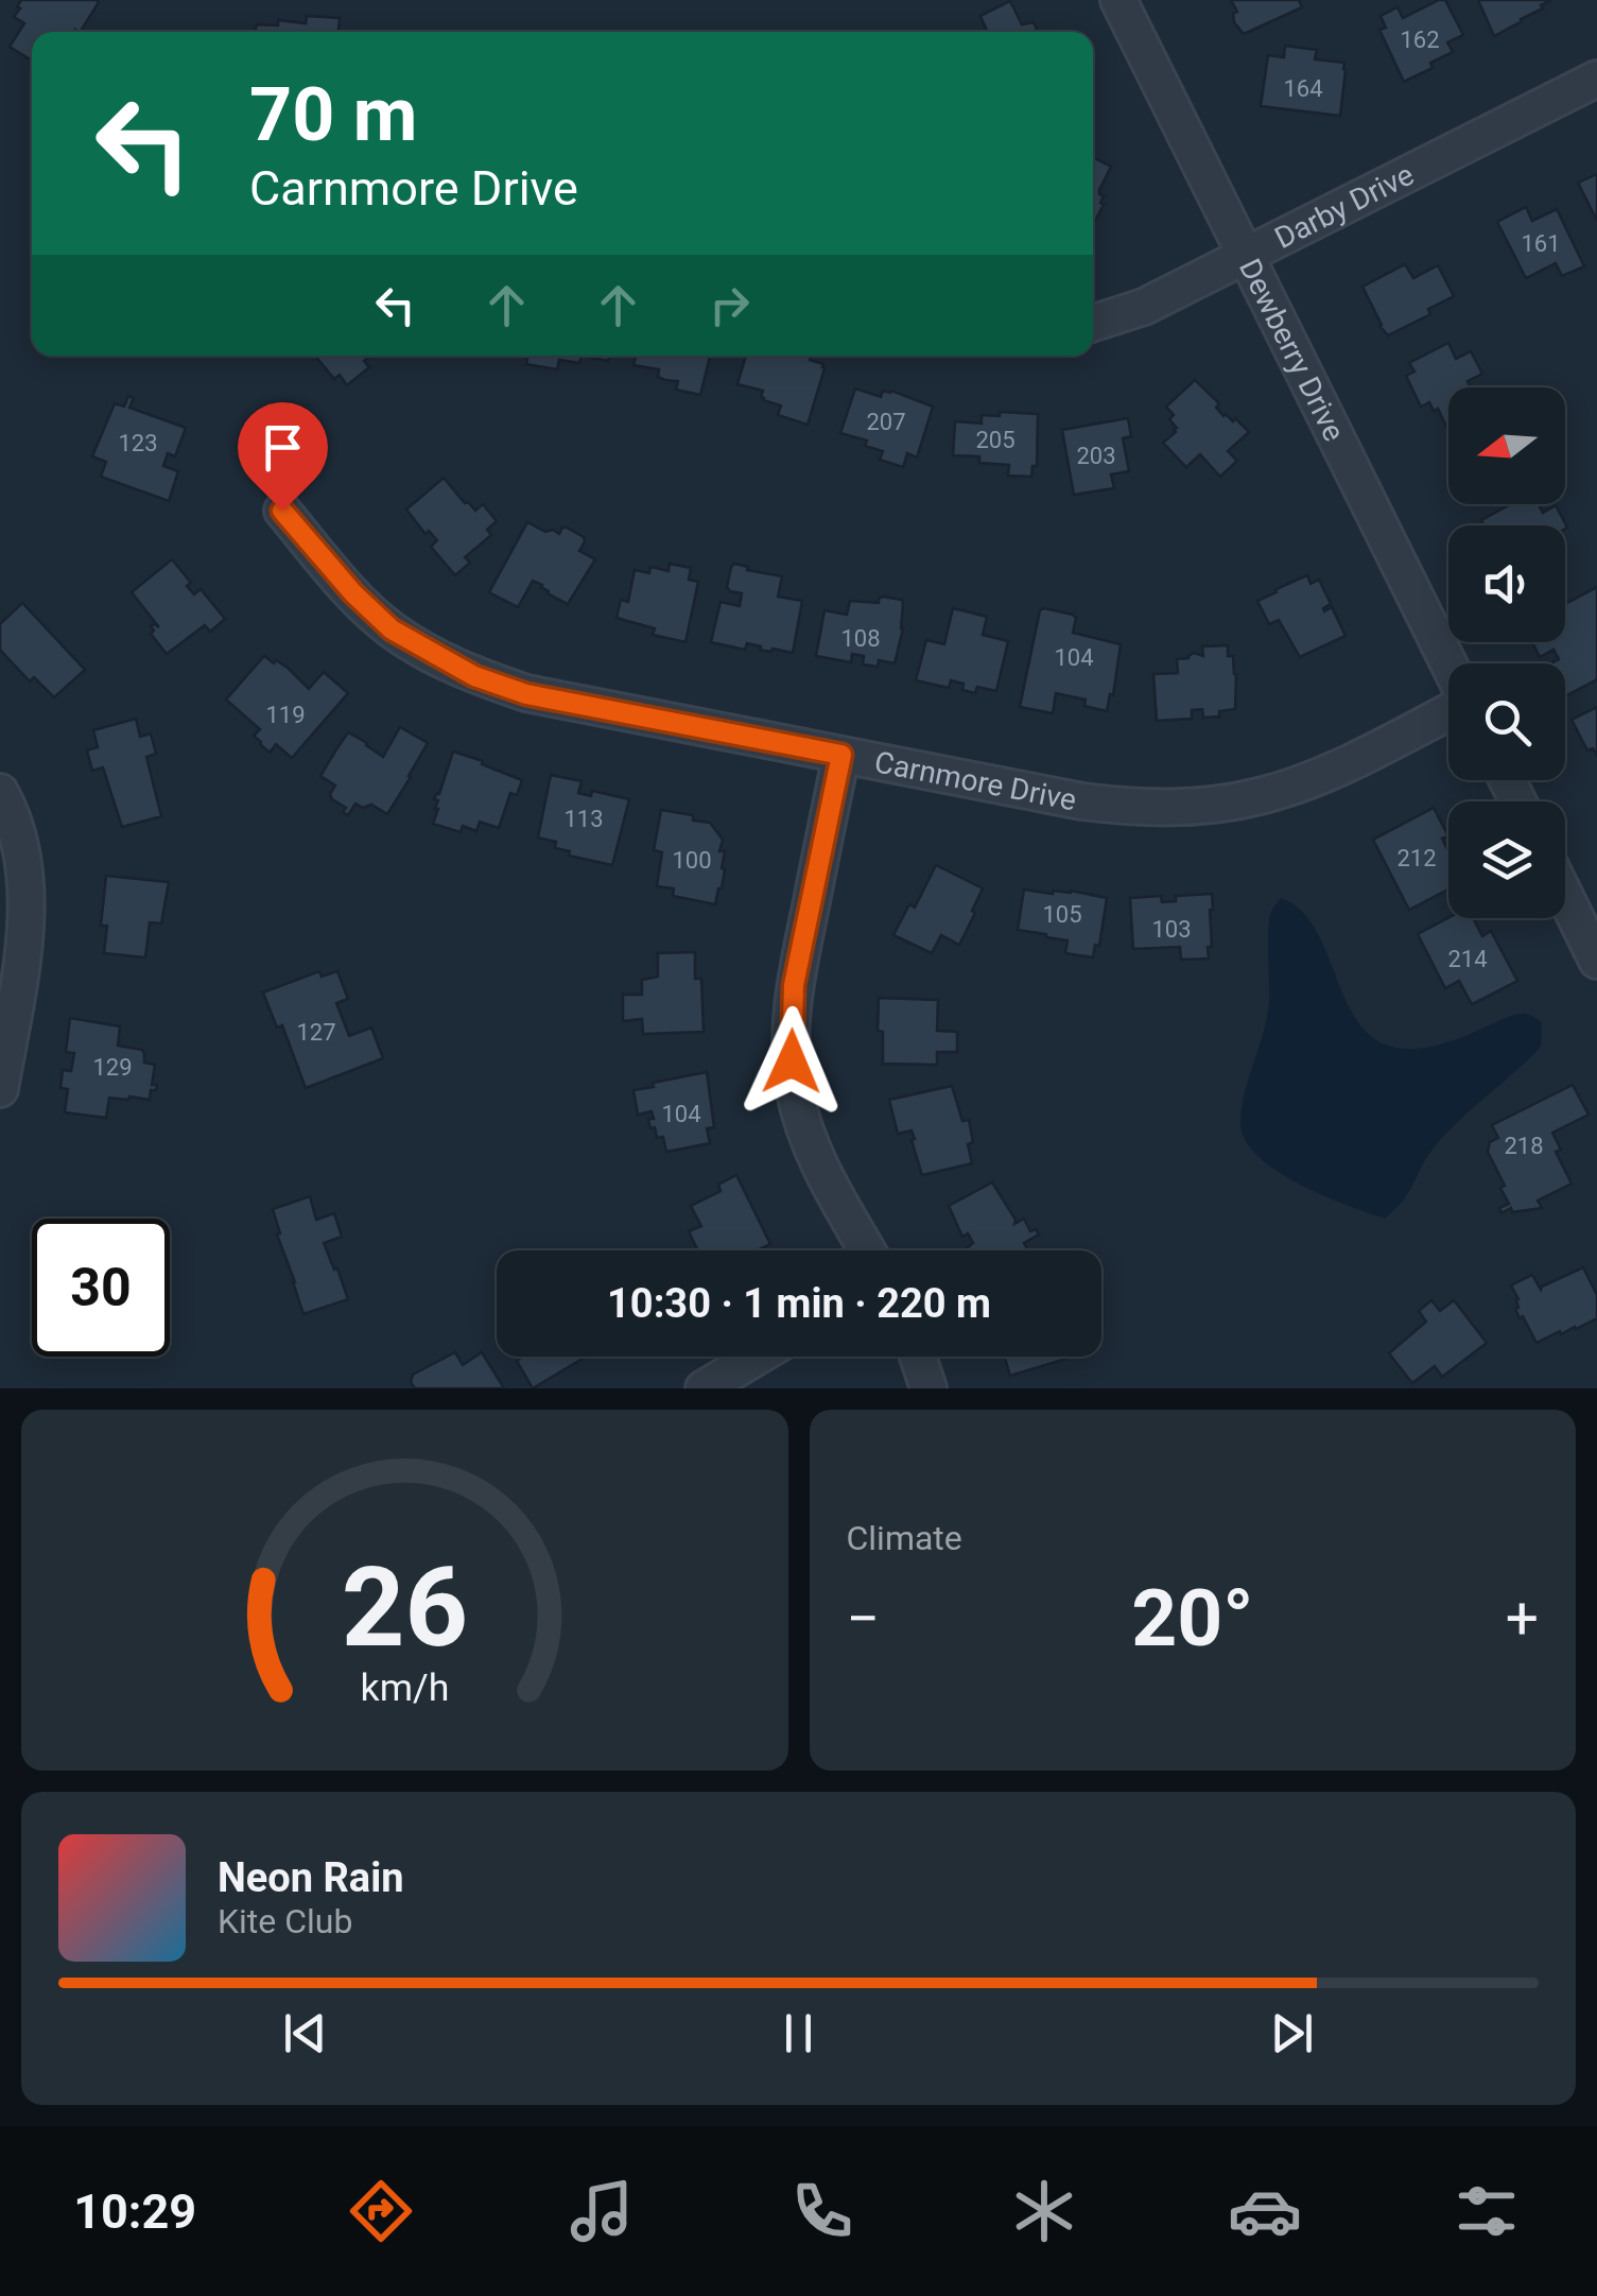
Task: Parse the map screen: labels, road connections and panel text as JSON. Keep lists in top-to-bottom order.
{
  "streets": {
    "street": ["Darby Drive", "Dewberry Drive", "Carnmore Drive"]
  },
  "crossings": [
    ["Darby Drive", "Dewberry Drive"]
  ],
  "house_numbers": [
    "162",
    "164",
    "161",
    "207",
    "205",
    "123",
    "203",
    "108",
    "104",
    "119",
    "113",
    "212",
    "100",
    "105",
    "103",
    "214",
    "127",
    "129",
    "104",
    "218"
  ],
  "north": "left",
  "page": {
    "turn": ["70 m", "Carnmore Drive"],
    "limit": "30",
    "trip": "10:30 · 1 min · 220 m",
    "tile": "Climate",
    "heat": ["−", "20°", "+"],
    "song": ["Neon Rain", "Kite Club"],
    "tabs": "10:29",
    "gauge": ["26", "km/h"]
  }
}
